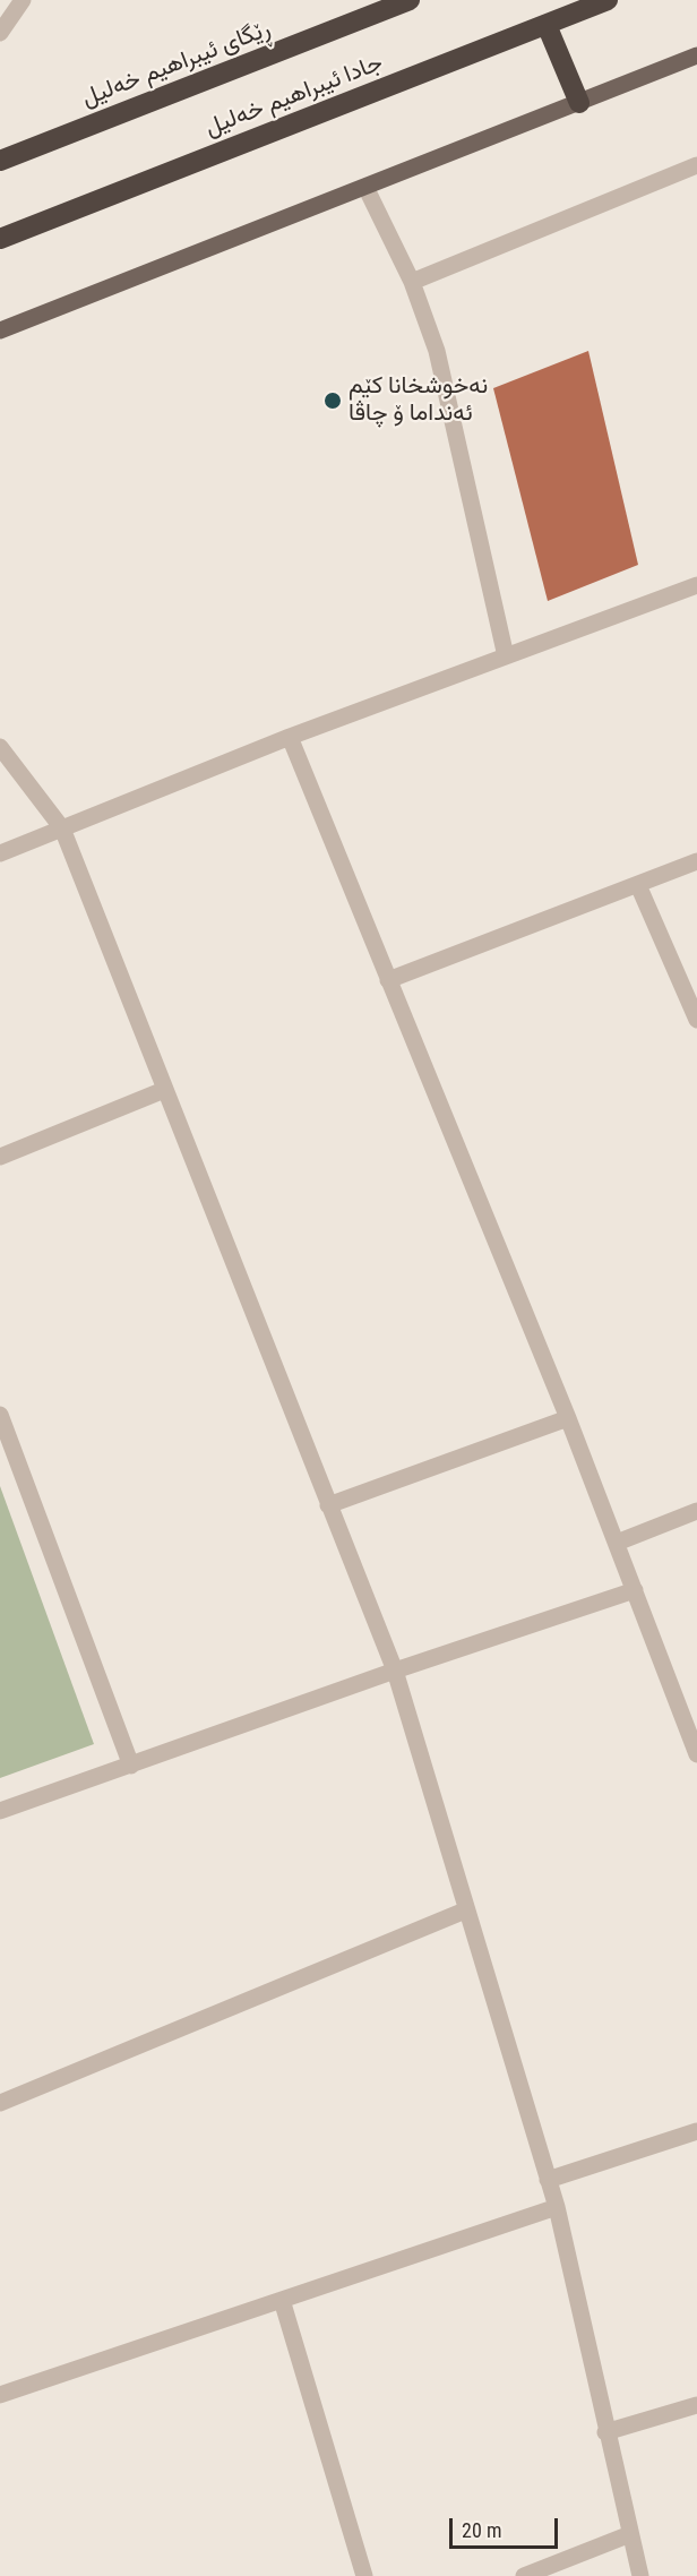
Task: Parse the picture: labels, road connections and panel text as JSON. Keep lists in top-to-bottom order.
{
  "streets": {
    "highway": ["ڕێگای ئیبراهیم خەلیل", "جادا ئیبراهیم خەلیل"]
  },
  "places": ["نەخوشخانا کێم ئەنداما ۆ چاڤا"],
  "scale_bar": "20 m"
}
